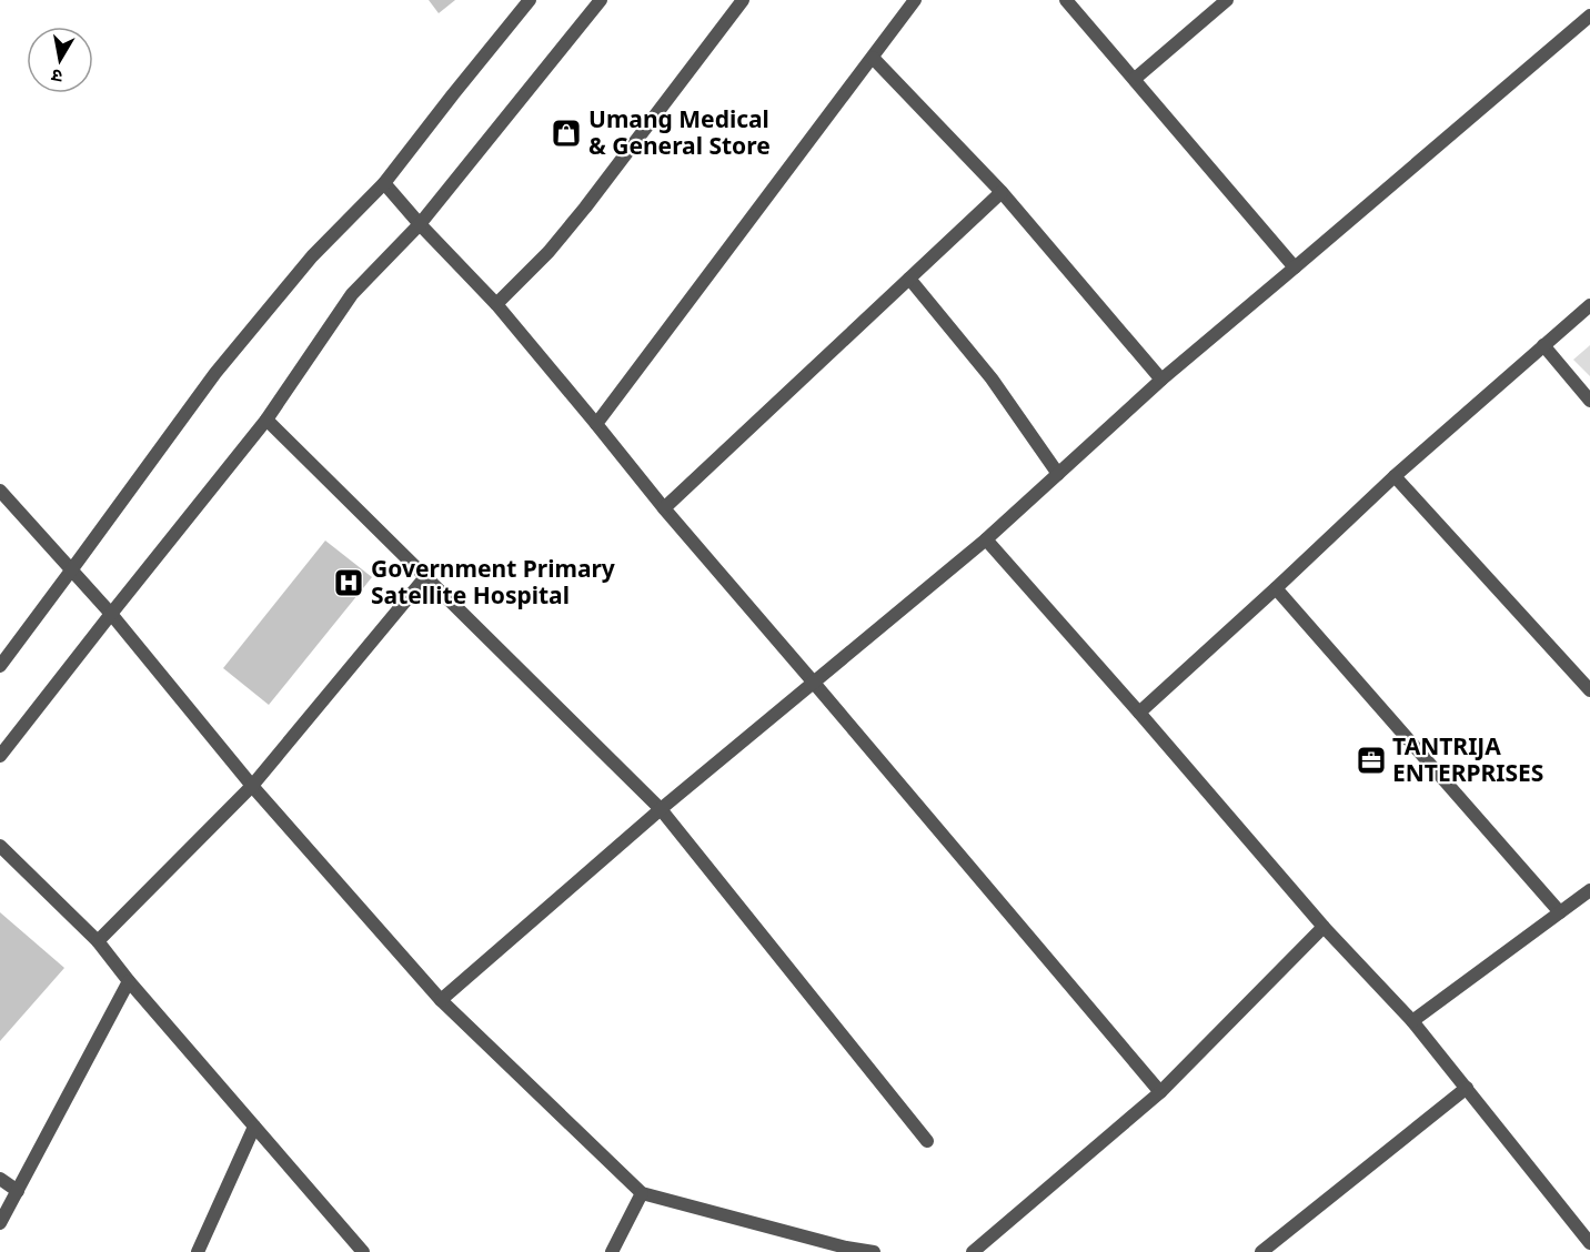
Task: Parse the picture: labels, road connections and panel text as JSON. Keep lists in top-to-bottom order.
{
  "places": {
    "shop": ["Umang Medical & General Store"],
    "hospital": ["Government Primary Satellite Hospital"],
    "office": ["TANTRIJA ENTERPRISES"]
  },
  "north": "bottom"
}
